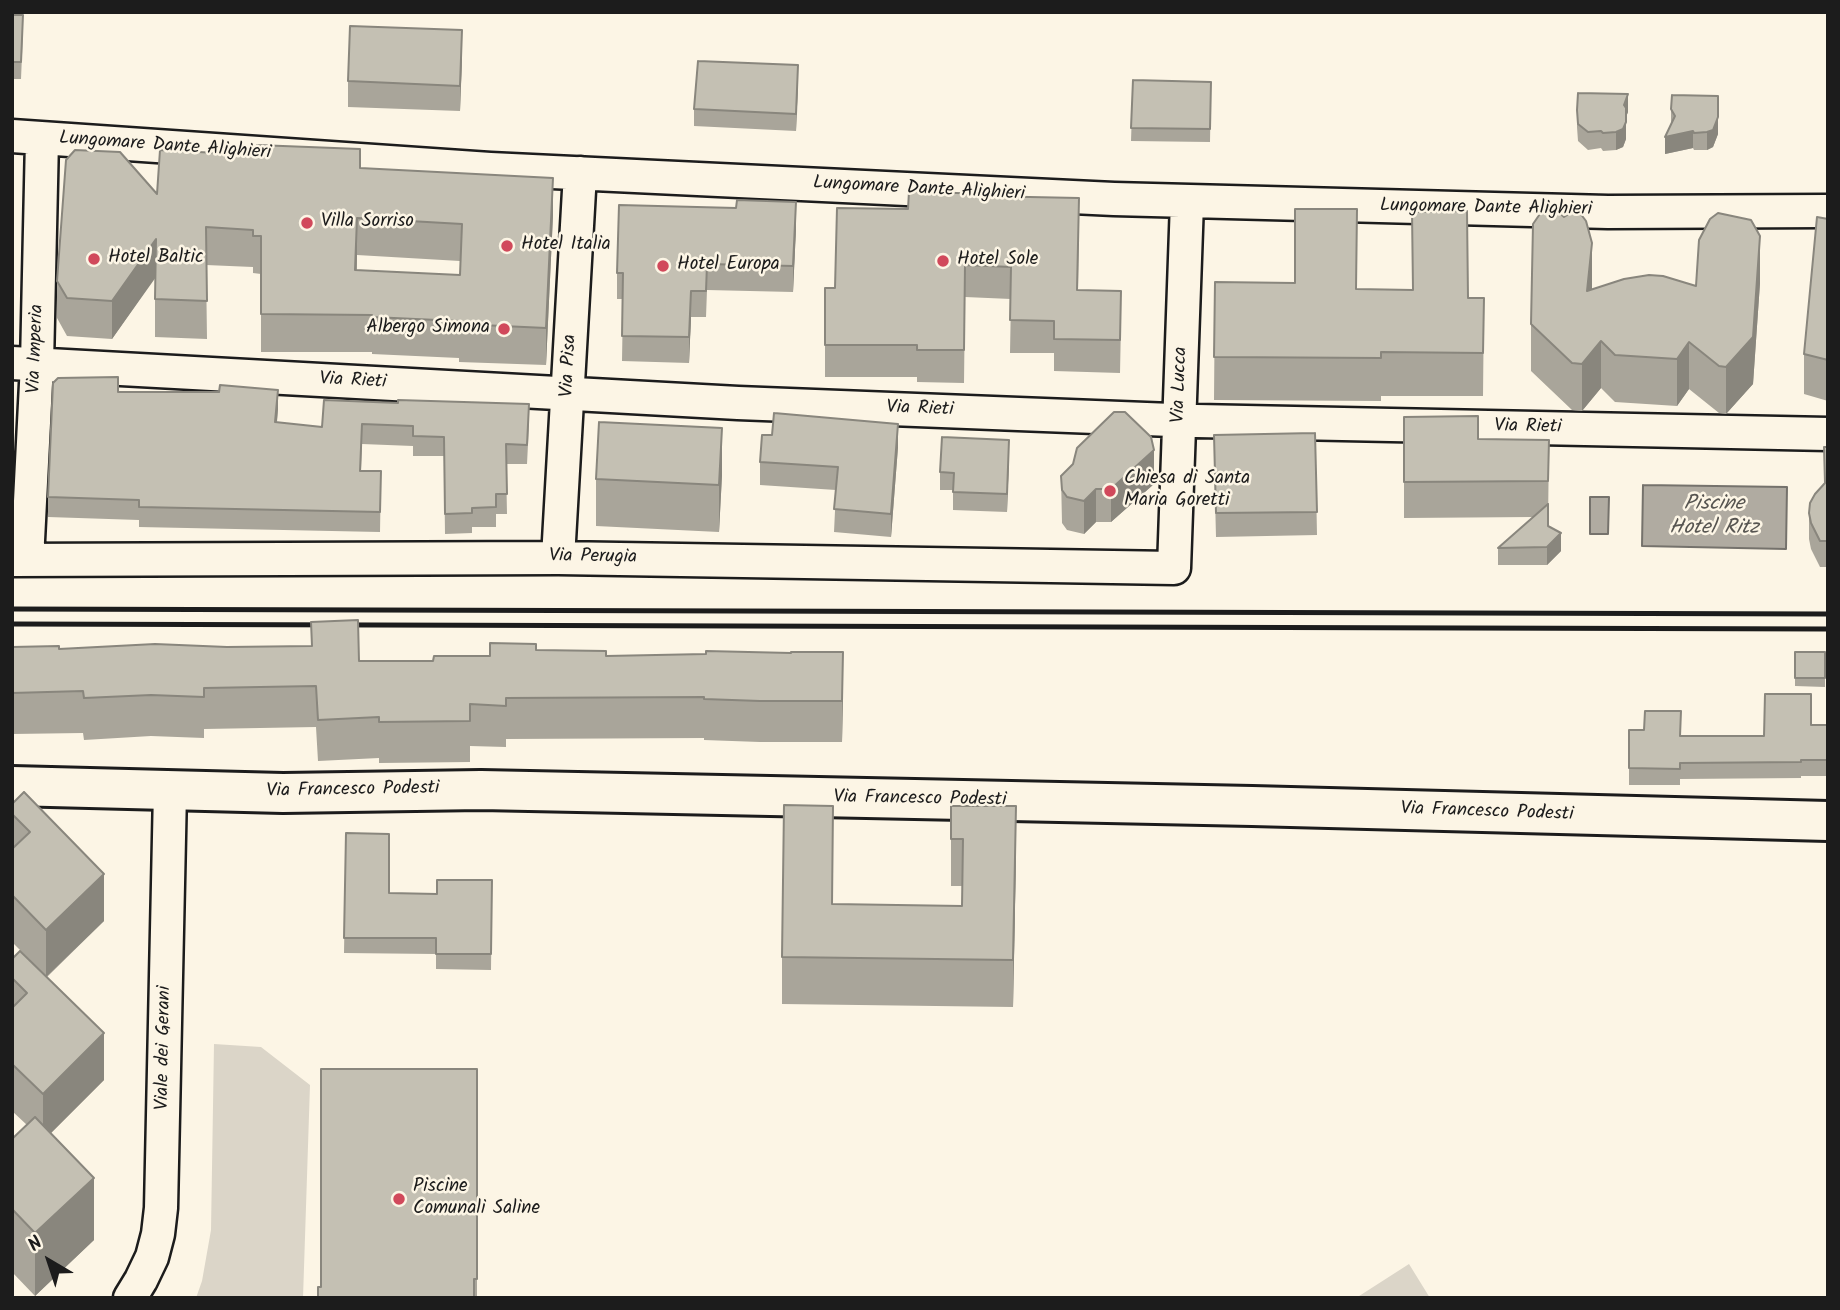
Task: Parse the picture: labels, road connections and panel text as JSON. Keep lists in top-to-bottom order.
{
  "streets": {
    "main road": ["Via Francesco Podesti"],
    "street": [
      "Lungomare Dante Alighieri",
      "Via Imperia",
      "Via Pisa",
      "Via Rieti",
      "Via Lucca",
      "Via Perugia",
      "Viale dei Gerani"
    ]
  },
  "crossings": [
    ["Lungomare Dante Alighieri", "Via Imperia"],
    ["Lungomare Dante Alighieri", "Via Pisa"],
    ["Lungomare Dante Alighieri", "Via Lucca"],
    ["Via Imperia", "Via Rieti"],
    ["Via Imperia", "Via Perugia"],
    ["Via Pisa", "Via Rieti"],
    ["Via Pisa", "Via Perugia"],
    ["Via Rieti", "Via Lucca"],
    ["Via Lucca", "Via Perugia"],
    ["Via Francesco Podesti", "Viale dei Gerani"]
  ],
  "water": ["Piscine Hotel Ritz"],
  "places": [
    "Villa Sorriso",
    "Hotel Italia",
    "Hotel Baltic",
    "Hotel Sole",
    "Hotel Europa",
    "Albergo Simona",
    "Chiesa di Santa Maria Goretti",
    "Piscine Comunali Saline"
  ],
  "north": "top left"
}
